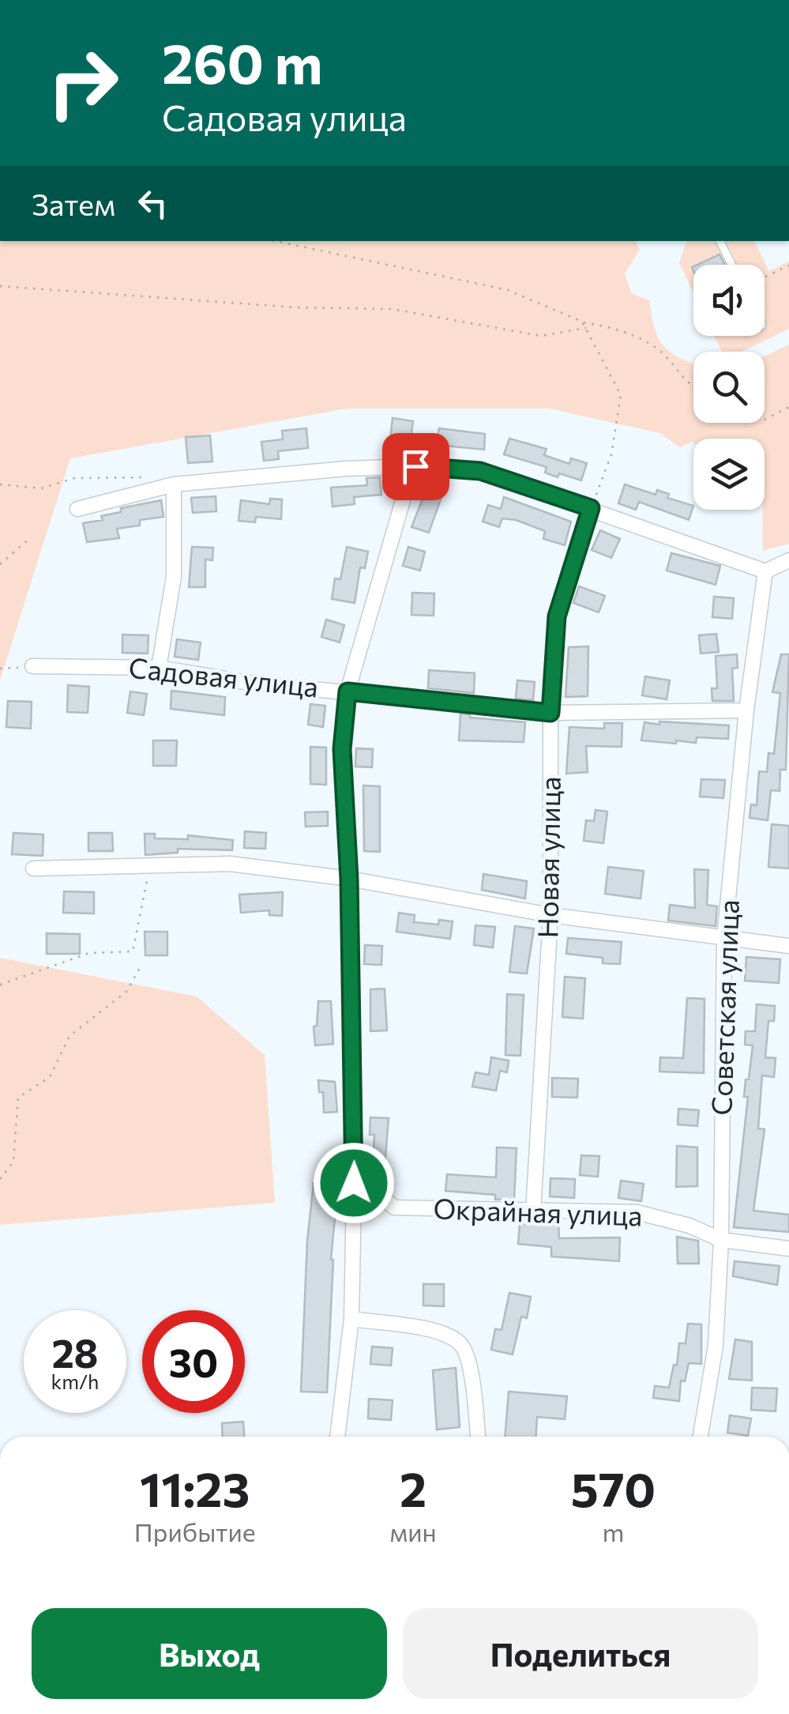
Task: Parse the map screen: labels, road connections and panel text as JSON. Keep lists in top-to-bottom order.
{
  "streets": {
    "street": [
      "Садовая улица",
      "Новая улица",
      "Советская улица",
      "Окрайная улица"
    ]
  },
  "crossings": [
    ["Садовая улица", "Новая улица"],
    ["Садовая улица", "Советская улица"],
    ["Новая улица", "Окрайная улица"],
    ["Советская улица", "Окрайная улица"]
  ],
  "page": {
    "turn": ["260 m", "Садовая улица"],
    "then": "Затем",
    "speed": "28 km/h",
    "limit": "30",
    "eta": [
      "11:23",
      "Прибытие",
      "2",
      "мин",
      "570",
      "m"
    ],
    "buttons": ["Выход", "Поделиться"]
  }
}
